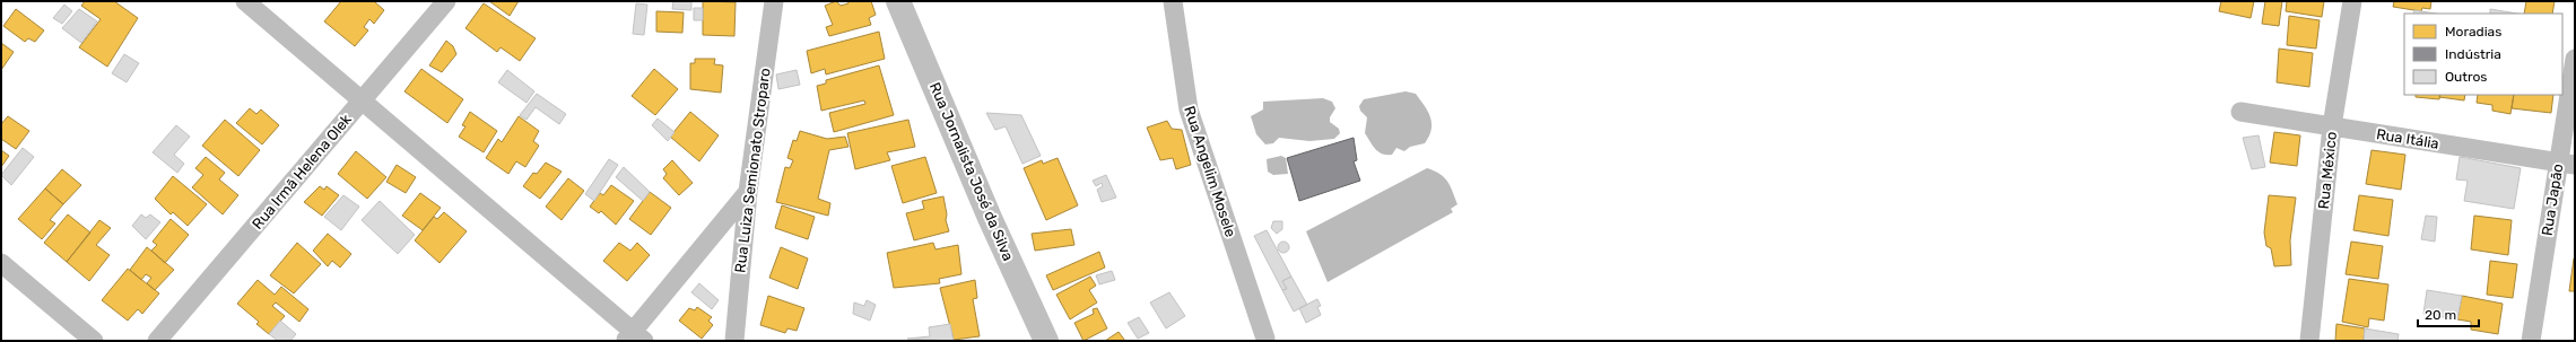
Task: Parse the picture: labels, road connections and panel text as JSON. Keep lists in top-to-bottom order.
{
  "streets": {
    "main road": ["Rua Jornalista José da Silva"],
    "street": [
      "Rua Itália",
      "Rua Luiza Semionato Stroparo",
      "Rua México",
      "Rua Irmã Helena Olek",
      "Rua Angelim Mosele",
      "Rua Japão"
    ]
  },
  "crossings": [
    ["Rua Itália", "Rua México"],
    ["Rua Itália", "Rua Japão"]
  ],
  "legend": ["Moradias", "Indústria", "Outros"],
  "scale_bar": "20 m"
}
